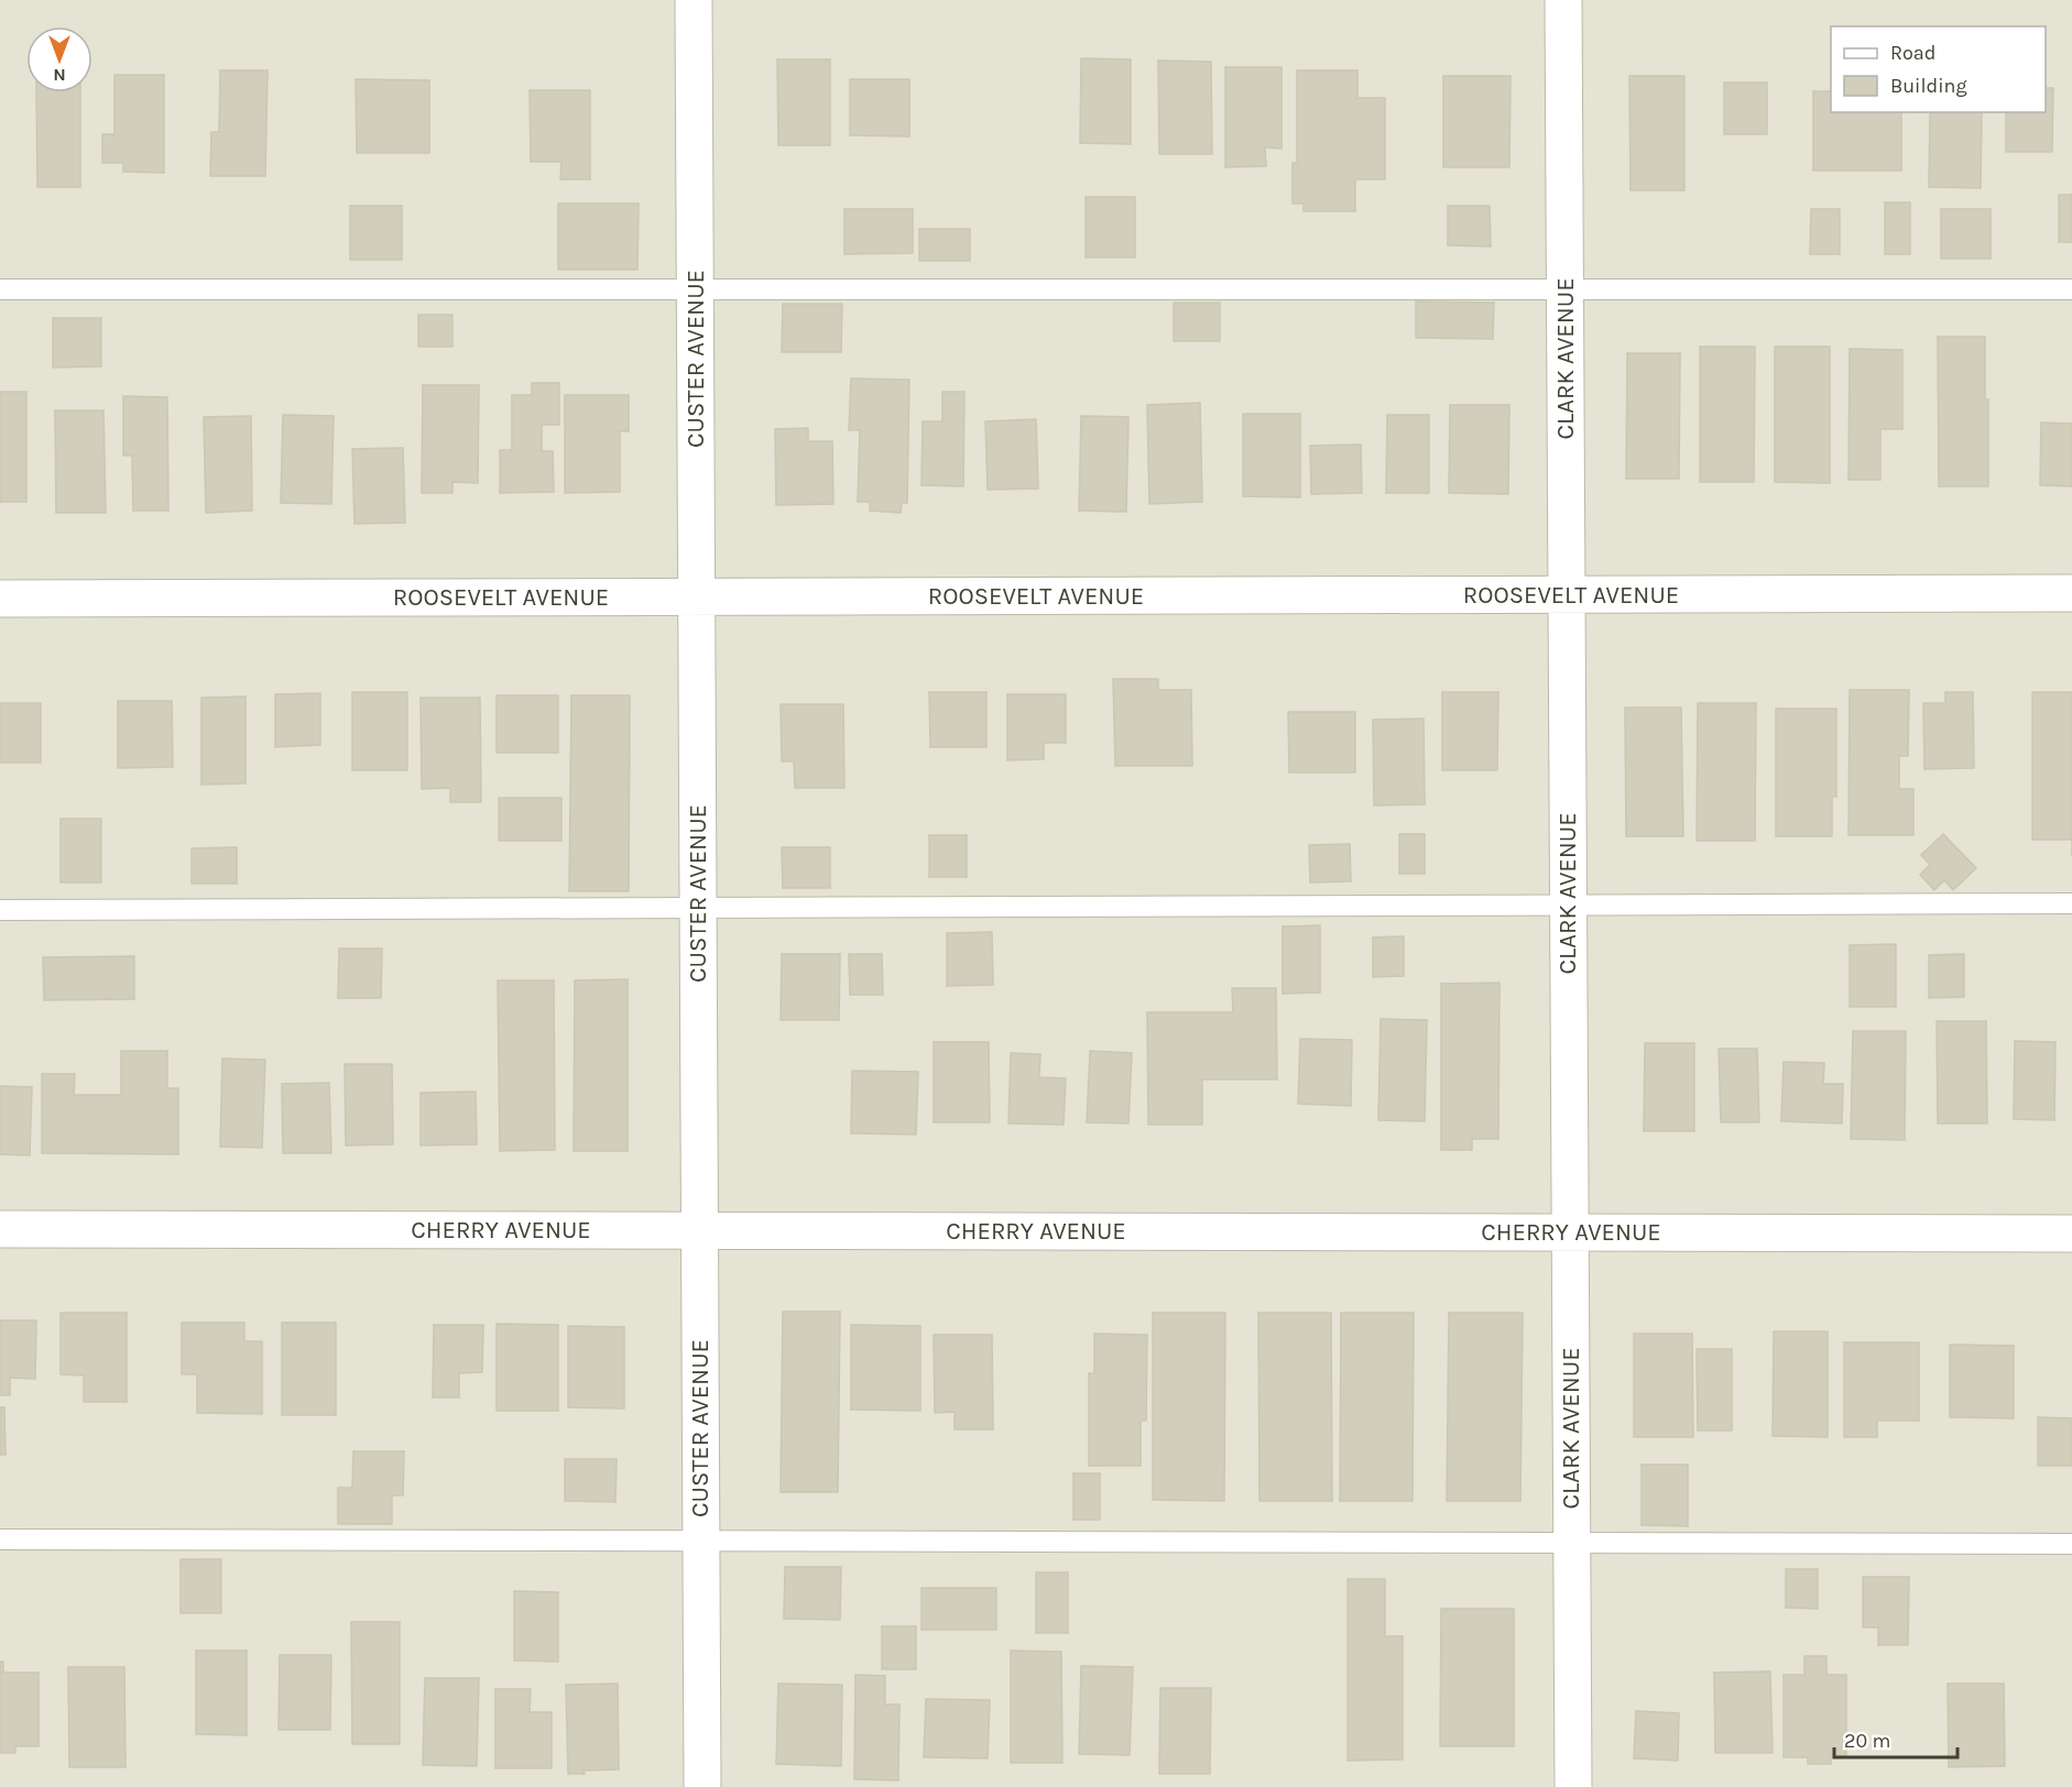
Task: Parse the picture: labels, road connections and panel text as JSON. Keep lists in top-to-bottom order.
{
  "streets": {
    "street": [
      "CUSTER AVENUE",
      "CLARK AVENUE",
      "ROOSEVELT AVENUE",
      "CHERRY AVENUE"
    ]
  },
  "crossings": [
    ["CUSTER AVENUE", "ROOSEVELT AVENUE"],
    ["CUSTER AVENUE", "CHERRY AVENUE"],
    ["CLARK AVENUE", "ROOSEVELT AVENUE"],
    ["CLARK AVENUE", "CHERRY AVENUE"]
  ],
  "legend": ["Road", "Building"],
  "scale_bar": "20 m",
  "north": "bottom"
}
